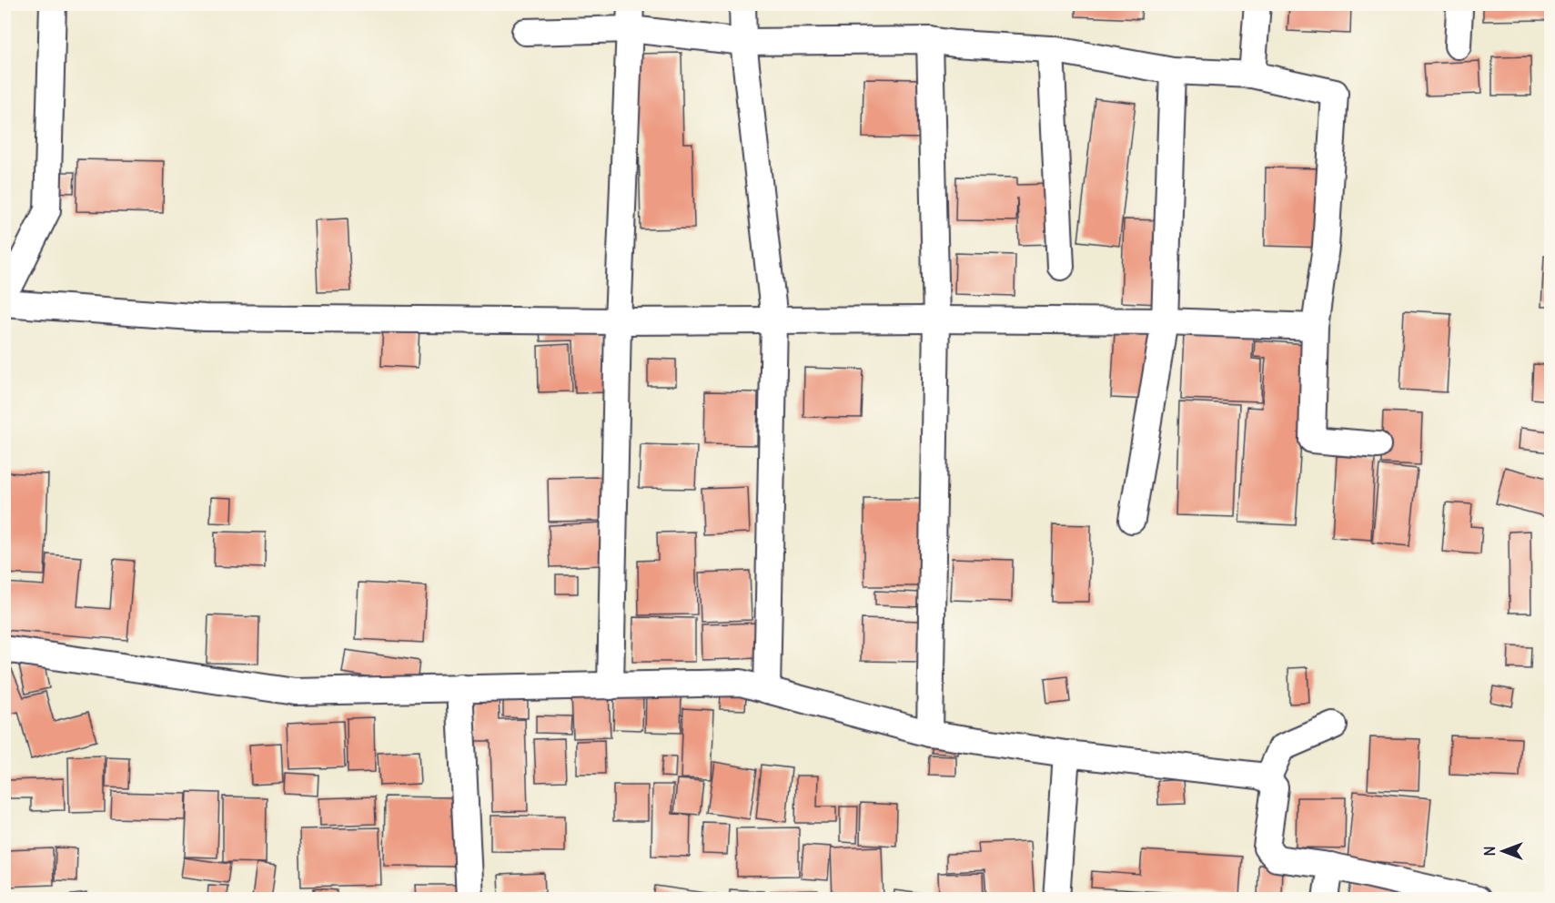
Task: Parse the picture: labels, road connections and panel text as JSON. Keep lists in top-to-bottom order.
{
  "north": "left"
}
